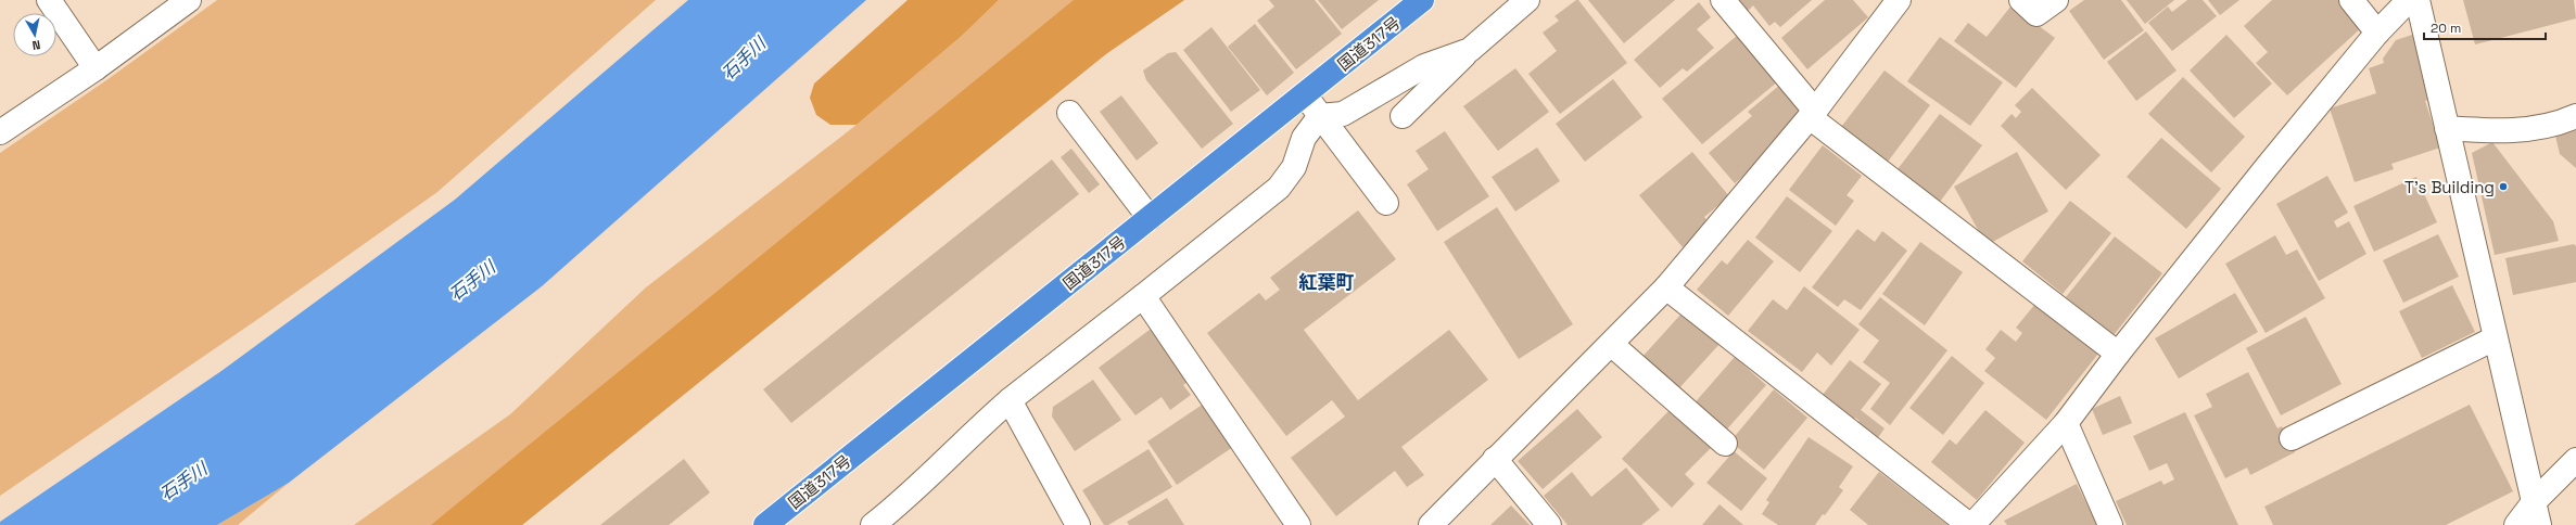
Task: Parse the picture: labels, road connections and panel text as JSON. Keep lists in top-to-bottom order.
{
  "streets": {
    "highway": ["国道317号"]
  },
  "districts": ["紅葉町"],
  "water": ["石手川"],
  "places": ["T's Building"],
  "scale_bar": "20 m",
  "north": "bottom"
}
